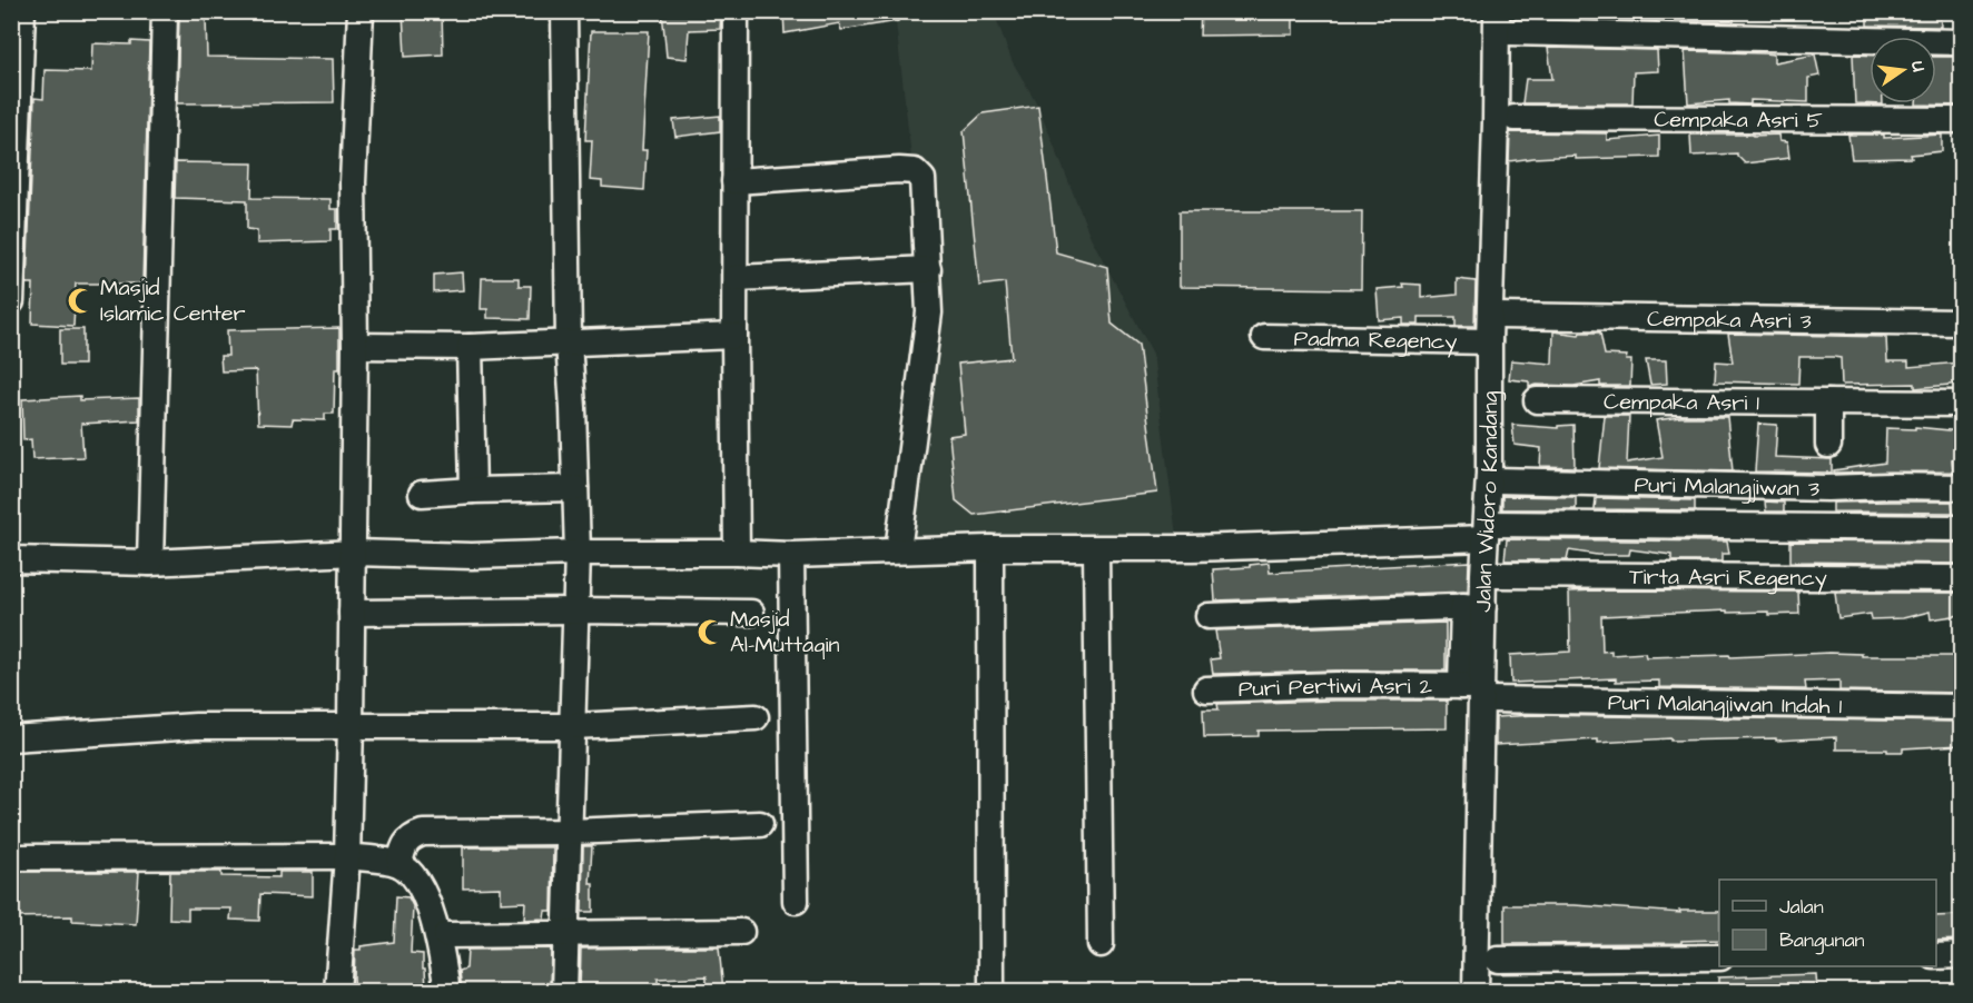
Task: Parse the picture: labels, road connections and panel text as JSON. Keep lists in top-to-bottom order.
{
  "streets": {
    "street": [
      "Cempaka Asri 5",
      "Cempaka Asri 3",
      "Padma Regency",
      "Cempaka Asri 1",
      "Puri Malangjiwan 3",
      "Jalan Widoro Kandang",
      "Tirta Asri Regency",
      "Puri Pertiwi Asri 2",
      "Puri Malangjiwan Indah 1"
    ]
  },
  "crossings": [
    ["Padma Regency", "Jalan Widoro Kandang"],
    ["Jalan Widoro Kandang", "Puri Pertiwi Asri 2"],
    ["Jalan Widoro Kandang", "Puri Malangjiwan Indah 1"],
    ["Puri Pertiwi Asri 2", "Puri Malangjiwan Indah 1"]
  ],
  "places": {
    "mosque": ["Masjid Islamic Center", "Masjid Al-Muttaqin"]
  },
  "legend": ["Jalan", "Bangunan"],
  "north": "right"
}
